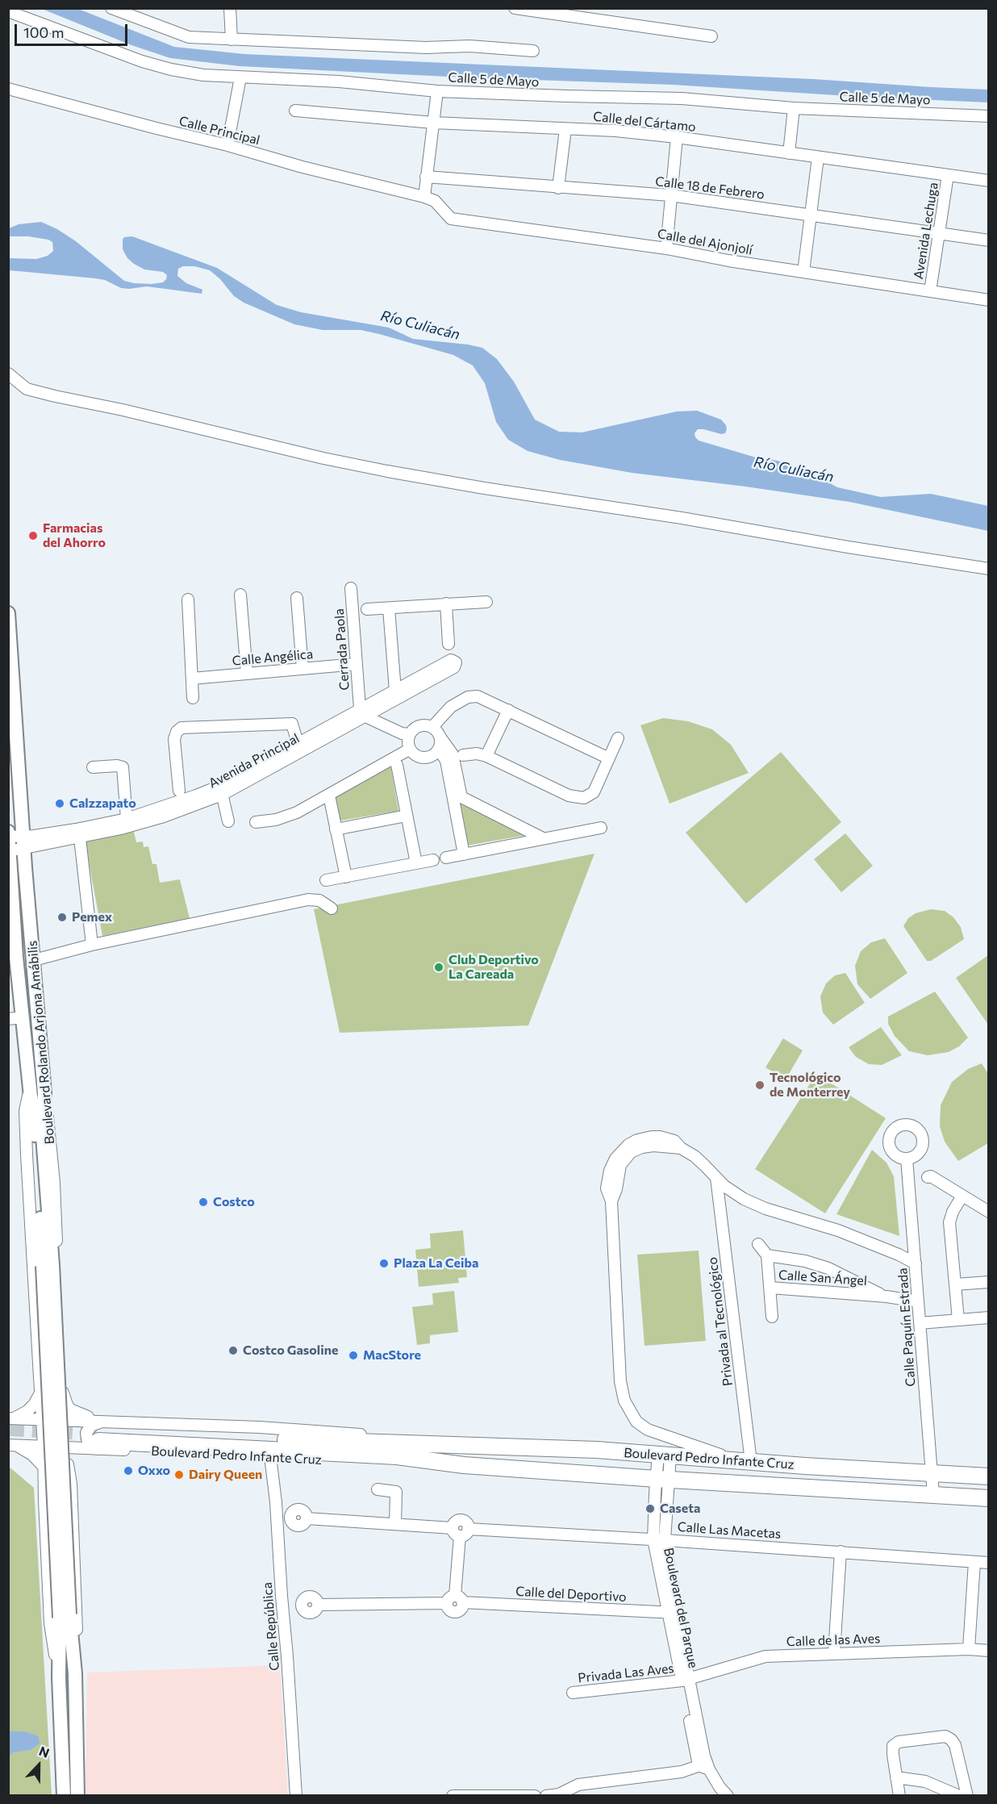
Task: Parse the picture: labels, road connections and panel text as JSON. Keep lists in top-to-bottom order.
{
  "streets": {
    "highway": ["Boulevard Pedro Infante Cruz"],
    "main road": ["Boulevard Rolando Arjona Amábilis"],
    "street": [
      "Calle 5 de Mayo",
      "Calle del Cártamo",
      "Calle Principal",
      "Calle 18 de Febrero",
      "Avenida Lechuga",
      "Calle del Ajonjolí",
      "Cerrada Paola",
      "Calle Angélica",
      "Avenida Principal",
      "Calle San Ángel",
      "Privada al Tecnológico",
      "Calle Paquín Estrada",
      "Calle Las Macetas",
      "Calle del Deportivo",
      "Boulevard del Parque",
      "Calle República",
      "Calle de las Aves",
      "Privada Las Aves"
    ]
  },
  "crossings": [
    ["Calle del Cártamo", "Avenida Lechuga"],
    ["Calle Principal", "Calle del Ajonjolí"],
    ["Calle 18 de Febrero", "Avenida Lechuga"],
    ["Avenida Lechuga", "Calle del Ajonjolí"],
    ["Cerrada Paola", "Calle Angélica"],
    ["Cerrada Paola", "Avenida Principal"],
    ["Avenida Principal", "Boulevard Rolando Arjona Amábilis"],
    ["Boulevard Rolando Arjona Amábilis", "Boulevard Pedro Infante Cruz"],
    ["Calle San Ángel", "Calle Paquín Estrada"],
    ["Privada al Tecnológico", "Boulevard Pedro Infante Cruz"],
    ["Calle Paquín Estrada", "Boulevard Pedro Infante Cruz"],
    ["Boulevard Pedro Infante Cruz", "Boulevard del Parque"],
    ["Boulevard Pedro Infante Cruz", "Calle República"],
    ["Calle Las Macetas", "Boulevard del Parque"],
    ["Calle del Deportivo", "Boulevard del Parque"],
    ["Boulevard del Parque", "Calle de las Aves"],
    ["Boulevard del Parque", "Privada Las Aves"],
    ["Calle de las Aves", "Privada Las Aves"]
  ],
  "water": ["Río Culiacán"],
  "places": [
    "Farmacias del Ahorro",
    "Calzzapato",
    "Pemex",
    "Club Deportivo La Careada",
    "Tecnológico de Monterrey",
    "Costco",
    "Plaza La Ceiba",
    "Costco Gasoline",
    "MacStore",
    "Oxxo",
    "Dairy Queen",
    "Caseta"
  ],
  "scale_bar": "100 m",
  "north": "top"
}
